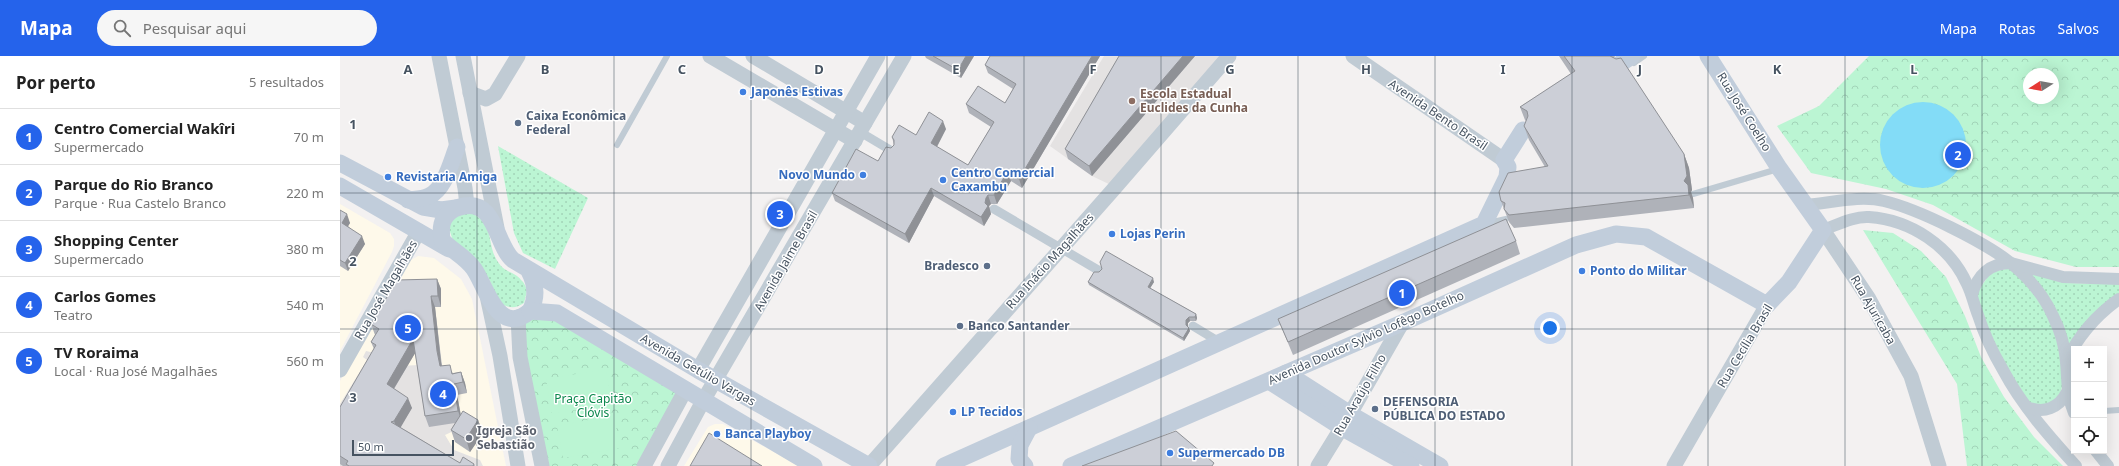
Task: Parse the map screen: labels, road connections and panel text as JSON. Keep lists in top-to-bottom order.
{
  "streets": {
    "main road": [
      "Rua José Coelho",
      "Rua Ajuricaba",
      "Avenida Doutor Sylvio Lofêgo Botelho",
      "Rua Cecília Brasil",
      "Avenida Getúlio Vargas"
    ],
    "street": [
      "Avenida Bento Brasil",
      "Avenida Jaime Brasil",
      "Rua Inácio Magalhães",
      "Rua José Magalhães",
      "Rua Araújo Filho"
    ]
  },
  "crossings": [
    ["Rua José Coelho", "Rua Ajuricaba"],
    ["Avenida Jaime Brasil", "Avenida Getúlio Vargas"],
    ["Rua Inácio Magalhães", "Avenida Getúlio Vargas"],
    ["Rua Ajuricaba", "Rua Cecília Brasil"],
    ["Avenida Doutor Sylvio Lofêgo Botelho", "Rua Cecília Brasil"],
    ["Avenida Doutor Sylvio Lofêgo Botelho", "Rua Araújo Filho"]
  ],
  "parks": ["Praça Capitão Clóvis"],
  "places": [
    "Japonês Estivas",
    "Escola Estadual Euclides da Cunha",
    "Caixa Econômica Federal",
    "Novo Mundo",
    "Revistaria Amiga",
    "Centro Comercial Caxambu",
    "Lojas Perin",
    "Bradesco",
    "Ponto do Militar",
    "Banco Santander",
    "DEFENSORIA PÚBLICA DO ESTADO",
    "LP Tecidos",
    "Banca Playboy",
    "Igreja São Sebastião",
    "Supermercado DB"
  ],
  "scale_bar": "50 m",
  "north": "left",
  "page": {
    "header": "Mapa",
    "search": "Pesquisar aqui",
    "nav": ["Mapa", "Rotas", "Salvos"],
    "heading": ["Por perto", "5 resultados"],
    "list": [
      {
        "mark": "1",
        "name": "Centro Comercial Wakîri",
        "note": "Supermercado",
        "value": "70 m"
      },
      {
        "mark": "2",
        "name": "Parque do Rio Branco",
        "note": "Parque · Rua Castelo Branco",
        "value": "220 m"
      },
      {
        "mark": "3",
        "name": "Shopping Center",
        "note": "Supermercado",
        "value": "380 m"
      },
      {
        "mark": "4",
        "name": "Carlos Gomes",
        "note": "Teatro",
        "value": "540 m"
      },
      {
        "mark": "5",
        "name": "TV Roraima",
        "note": "Local · Rua José Magalhães",
        "value": "560 m"
      }
    ],
    "pins": [
      "2",
      "3",
      "1",
      "5",
      "4"
    ],
    "map_buttons": ["+", "−"],
    "scale": "50 m"
  },
  "grid": {
    "columns": [
      "A",
      "B",
      "C",
      "D",
      "E",
      "F",
      "G",
      "H",
      "I",
      "J",
      "K",
      "L"
    ],
    "rows": ["1", "2", "3"]
  }
}
